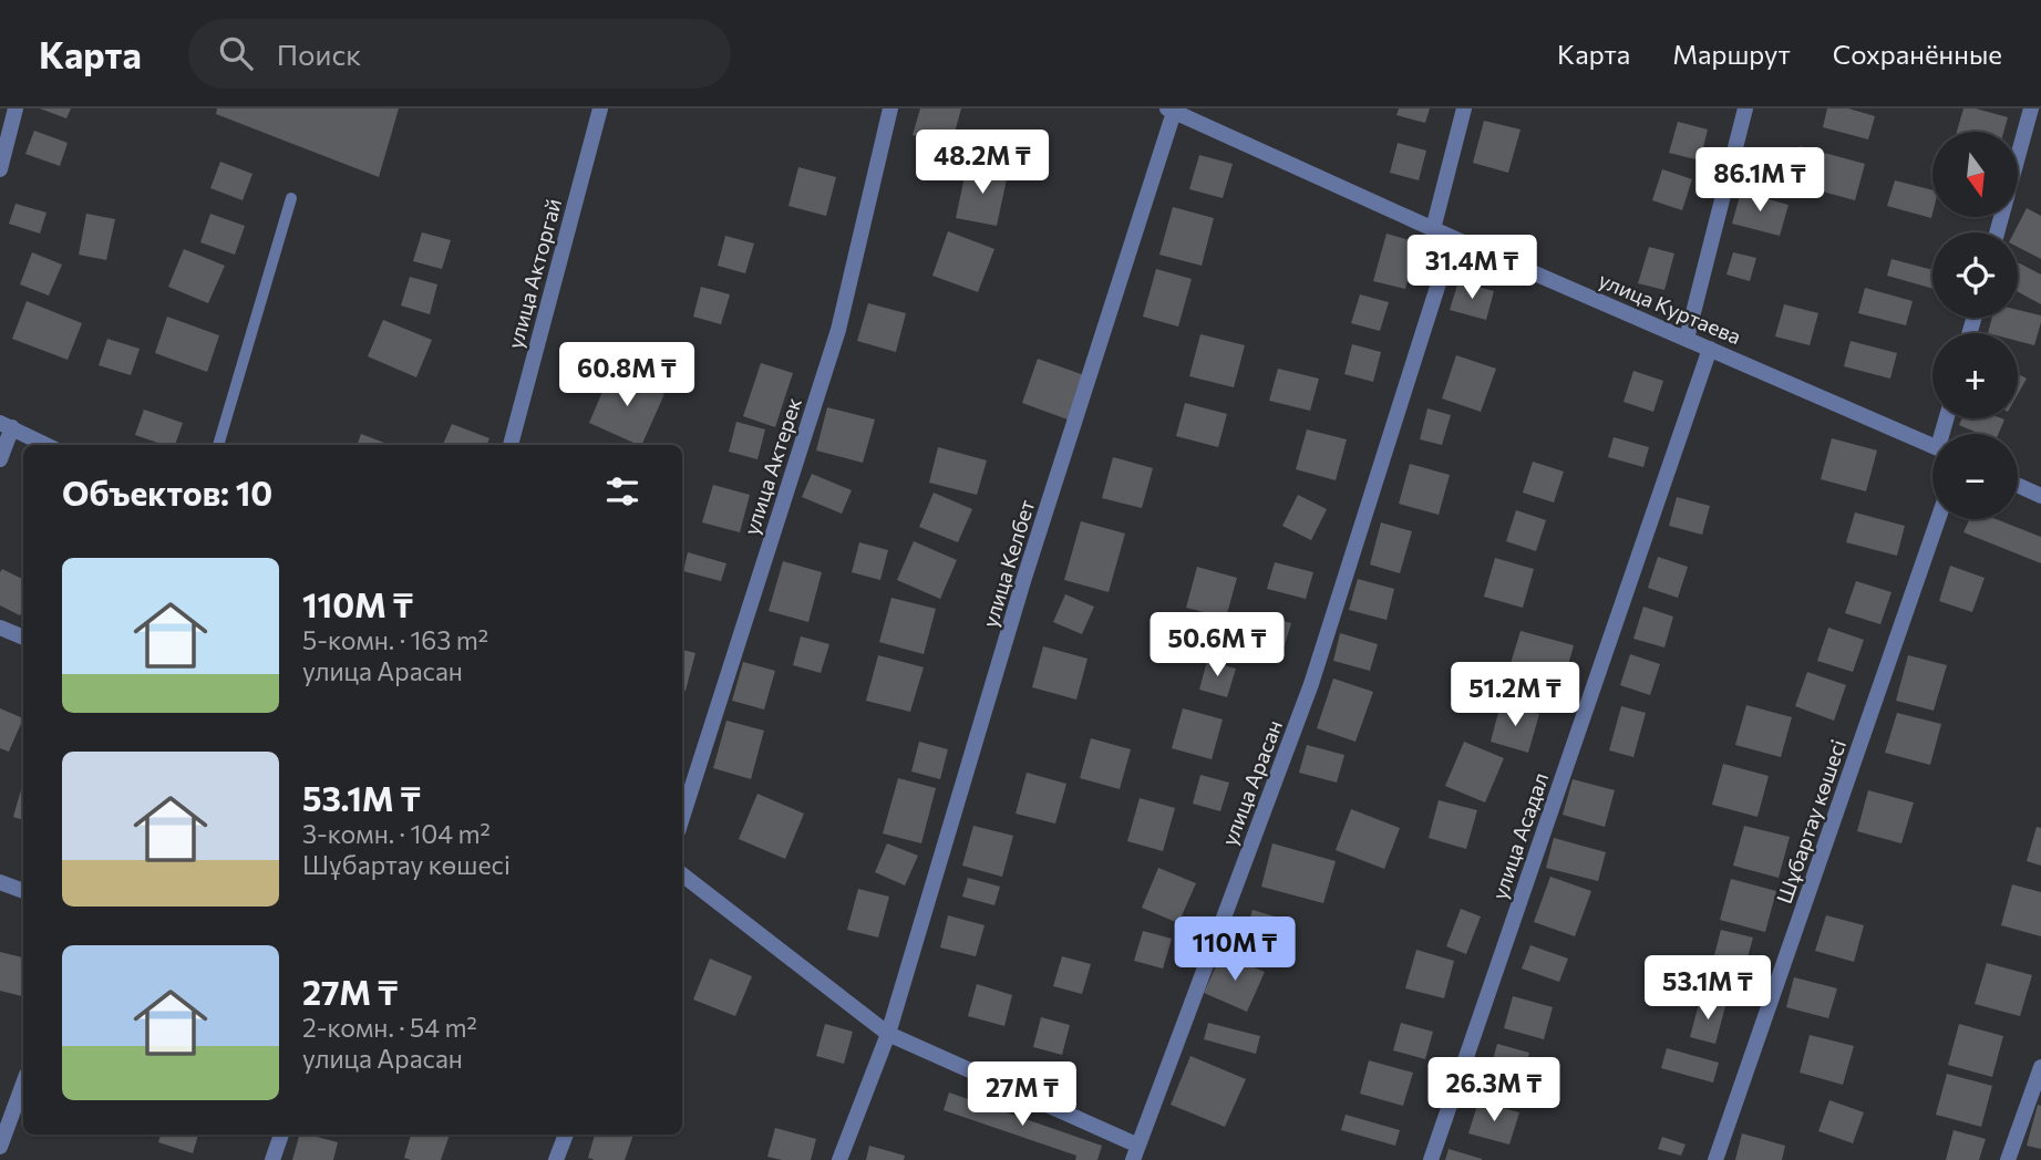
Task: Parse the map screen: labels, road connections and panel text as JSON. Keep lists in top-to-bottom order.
{
  "streets": {
    "street": [
      "улица Акторгай",
      "улица Куртаева",
      "улица Актерек",
      "улица Келбет",
      "улица Арасан",
      "Шұбартау көшесі",
      "улица Асадал"
    ]
  },
  "crossings": [
    ["улица Куртаева", "улица Келбет"],
    ["улица Куртаева", "улица Арасан"],
    ["улица Куртаева", "улица Асадал"]
  ],
  "north": "bottom",
  "page": {
    "header": "Карта",
    "search": "Поиск",
    "nav": ["Карта", "Маршрут", "Сохранённые"],
    "price": [
      "48.2M ₸",
      "86.1M ₸",
      "31.4M ₸",
      "60.8M ₸",
      "50.6M ₸",
      "51.2M ₸",
      "110M ₸",
      "53.1M ₸",
      "26.3M ₸",
      "27M ₸"
    ],
    "map_buttons": ["+", "−"],
    "heading": "Объектов: 10",
    "list": [
      {
        "name": "110M ₸",
        "note": "5-комн. · 163 m² · улица Арасан"
      },
      {
        "name": "53.1M ₸",
        "note": "3-комн. · 104 m² · Шұбартау көшесі"
      },
      {
        "name": "27M ₸",
        "note": "2-комн. · 54 m² · улица Арасан"
      }
    ]
  }
}
